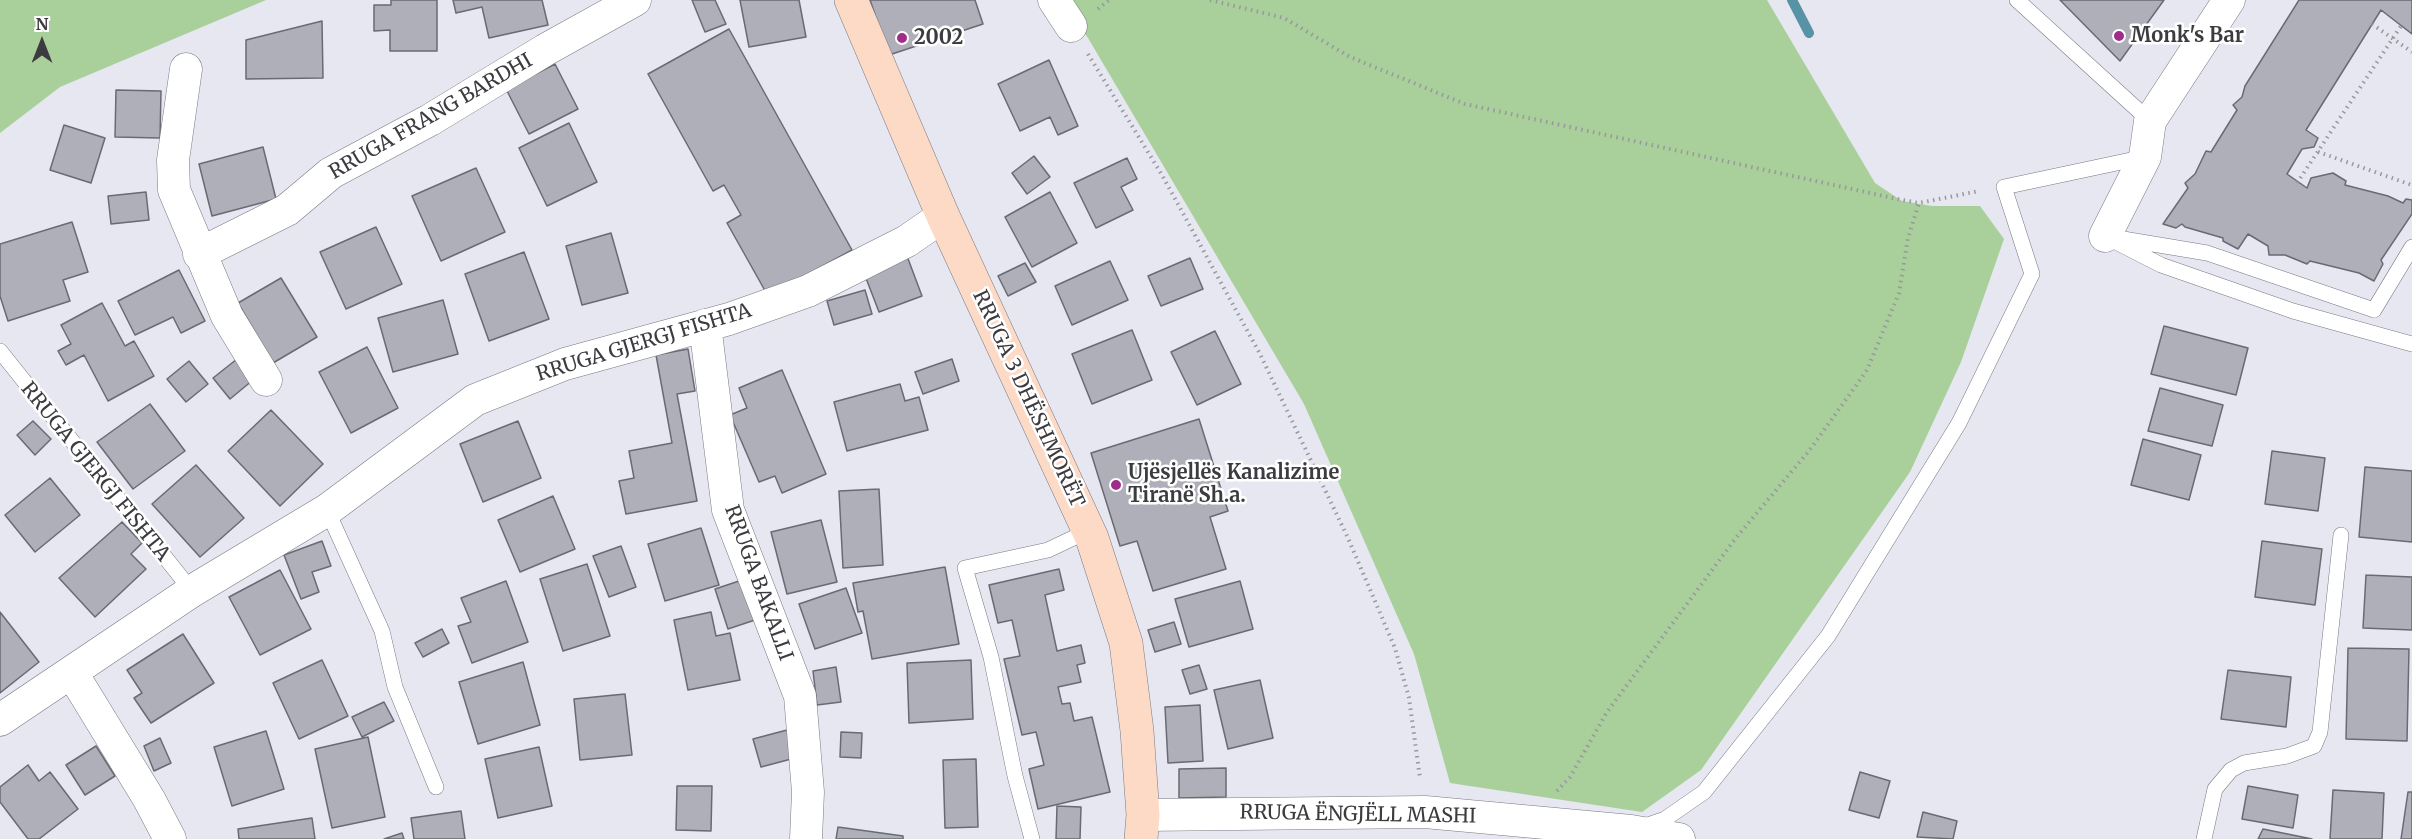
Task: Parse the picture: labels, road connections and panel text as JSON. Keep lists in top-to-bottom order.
{
  "streets": {
    "main road": ["RRUGA 3 DHËSHMORËT"],
    "street": [
      "RRUGA FRANG BARDHI",
      "RRUGA GJERGJ FISHTA",
      "RRUGA BAKALLI",
      "RRUGA ËNGJËLL MASHI"
    ]
  },
  "crossings": [
    ["RRUGA GJERGJ FISHTA", "RRUGA 3 DHËSHMORËT"],
    ["RRUGA GJERGJ FISHTA", "RRUGA BAKALLI"],
    ["RRUGA 3 DHËSHMORËT", "RRUGA ËNGJËLL MASHI"]
  ],
  "places": ["Monk's Bar", "2002", "Ujësjellës Kanalizime Tiranë Sh.a."],
  "north": "top"
}
